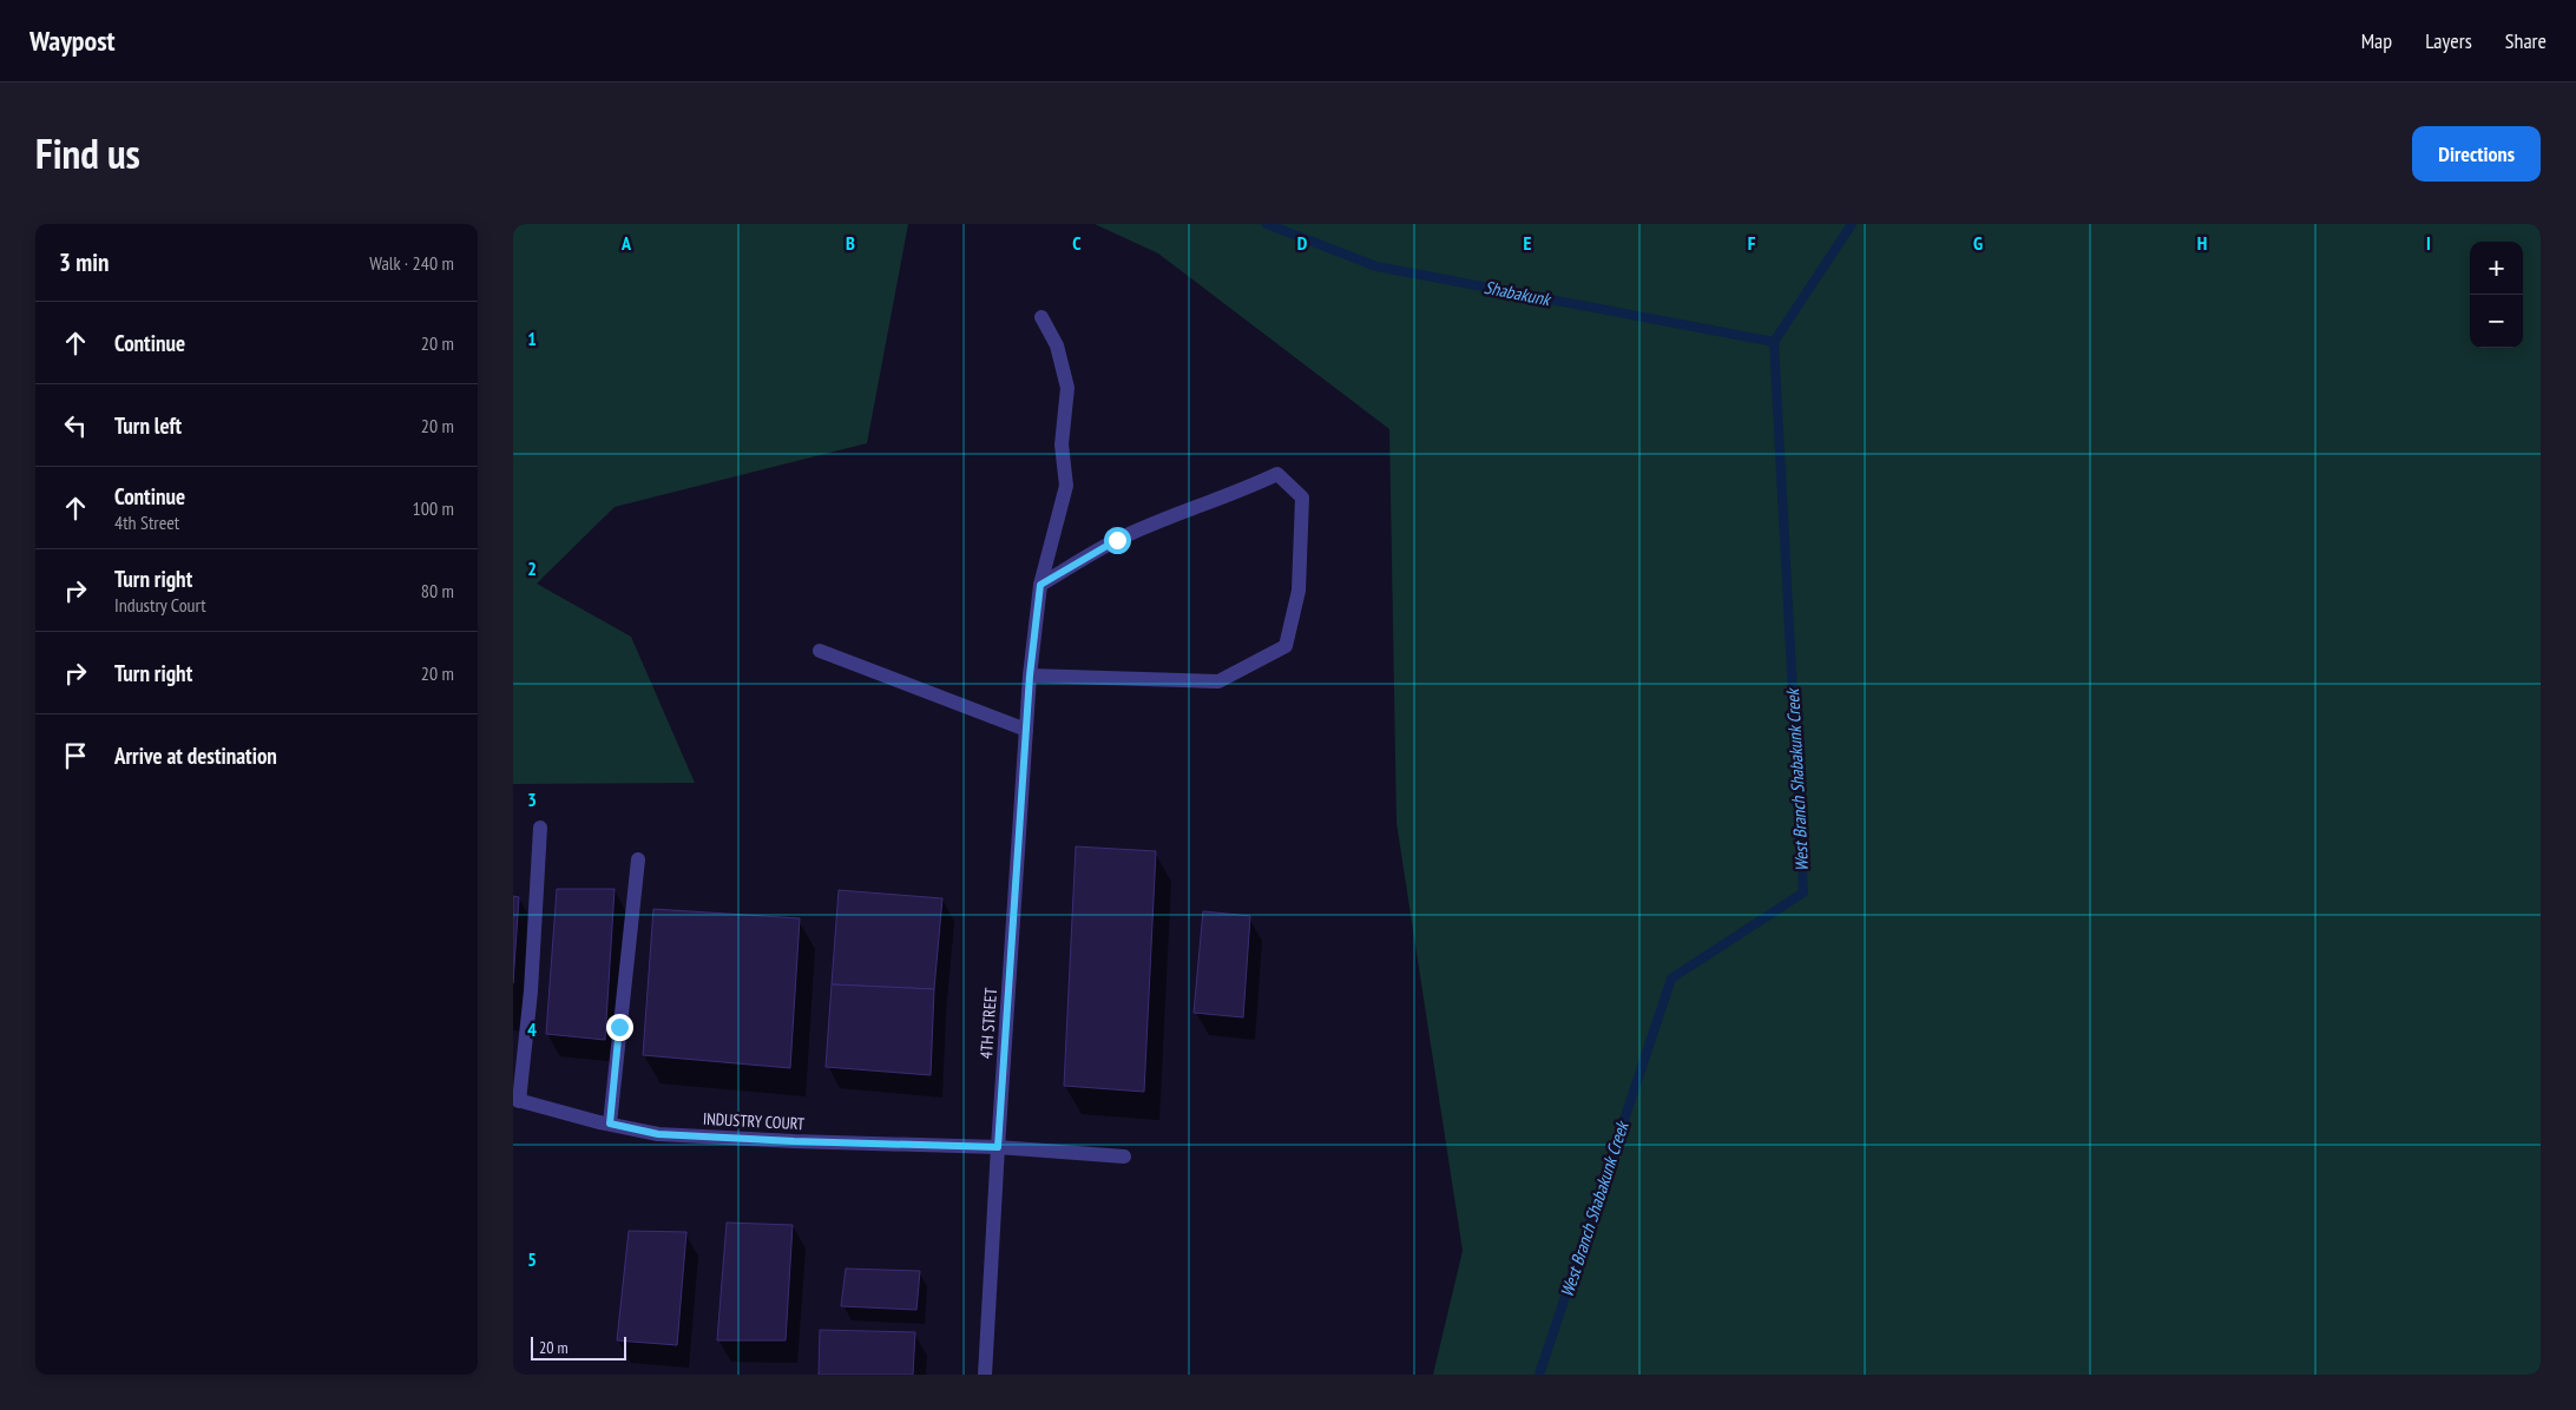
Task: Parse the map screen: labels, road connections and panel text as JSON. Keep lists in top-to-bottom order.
{
  "streets": {
    "street": ["4TH STREET", "INDUSTRY COURT"]
  },
  "crossings": [
    ["4TH STREET", "INDUSTRY COURT"]
  ],
  "water": ["Shabakunk", "West Branch Shabakunk Creek"],
  "scale_bar": "20 m",
  "page": {
    "header": "Waypost",
    "nav": ["Map", "Layers", "Share"],
    "title": "Find us",
    "buttons": "Directions",
    "heading": ["3 min", "Walk · 240 m"],
    "map_buttons": ["+", "−"],
    "list": [
      ["Continue", "20 m"],
      ["Turn left", "20 m"],
      ["Continue", "4th Street", "100 m"],
      ["Turn right", "Industry Court", "80 m"],
      ["Turn right", "20 m"],
      "Arrive at destination"
    ],
    "scale": "20 m"
  },
  "grid": {
    "columns": [
      "A",
      "B",
      "C",
      "D",
      "E",
      "F",
      "G",
      "H",
      "I"
    ],
    "rows": [
      "1",
      "2",
      "3",
      "4",
      "5"
    ]
  }
}
